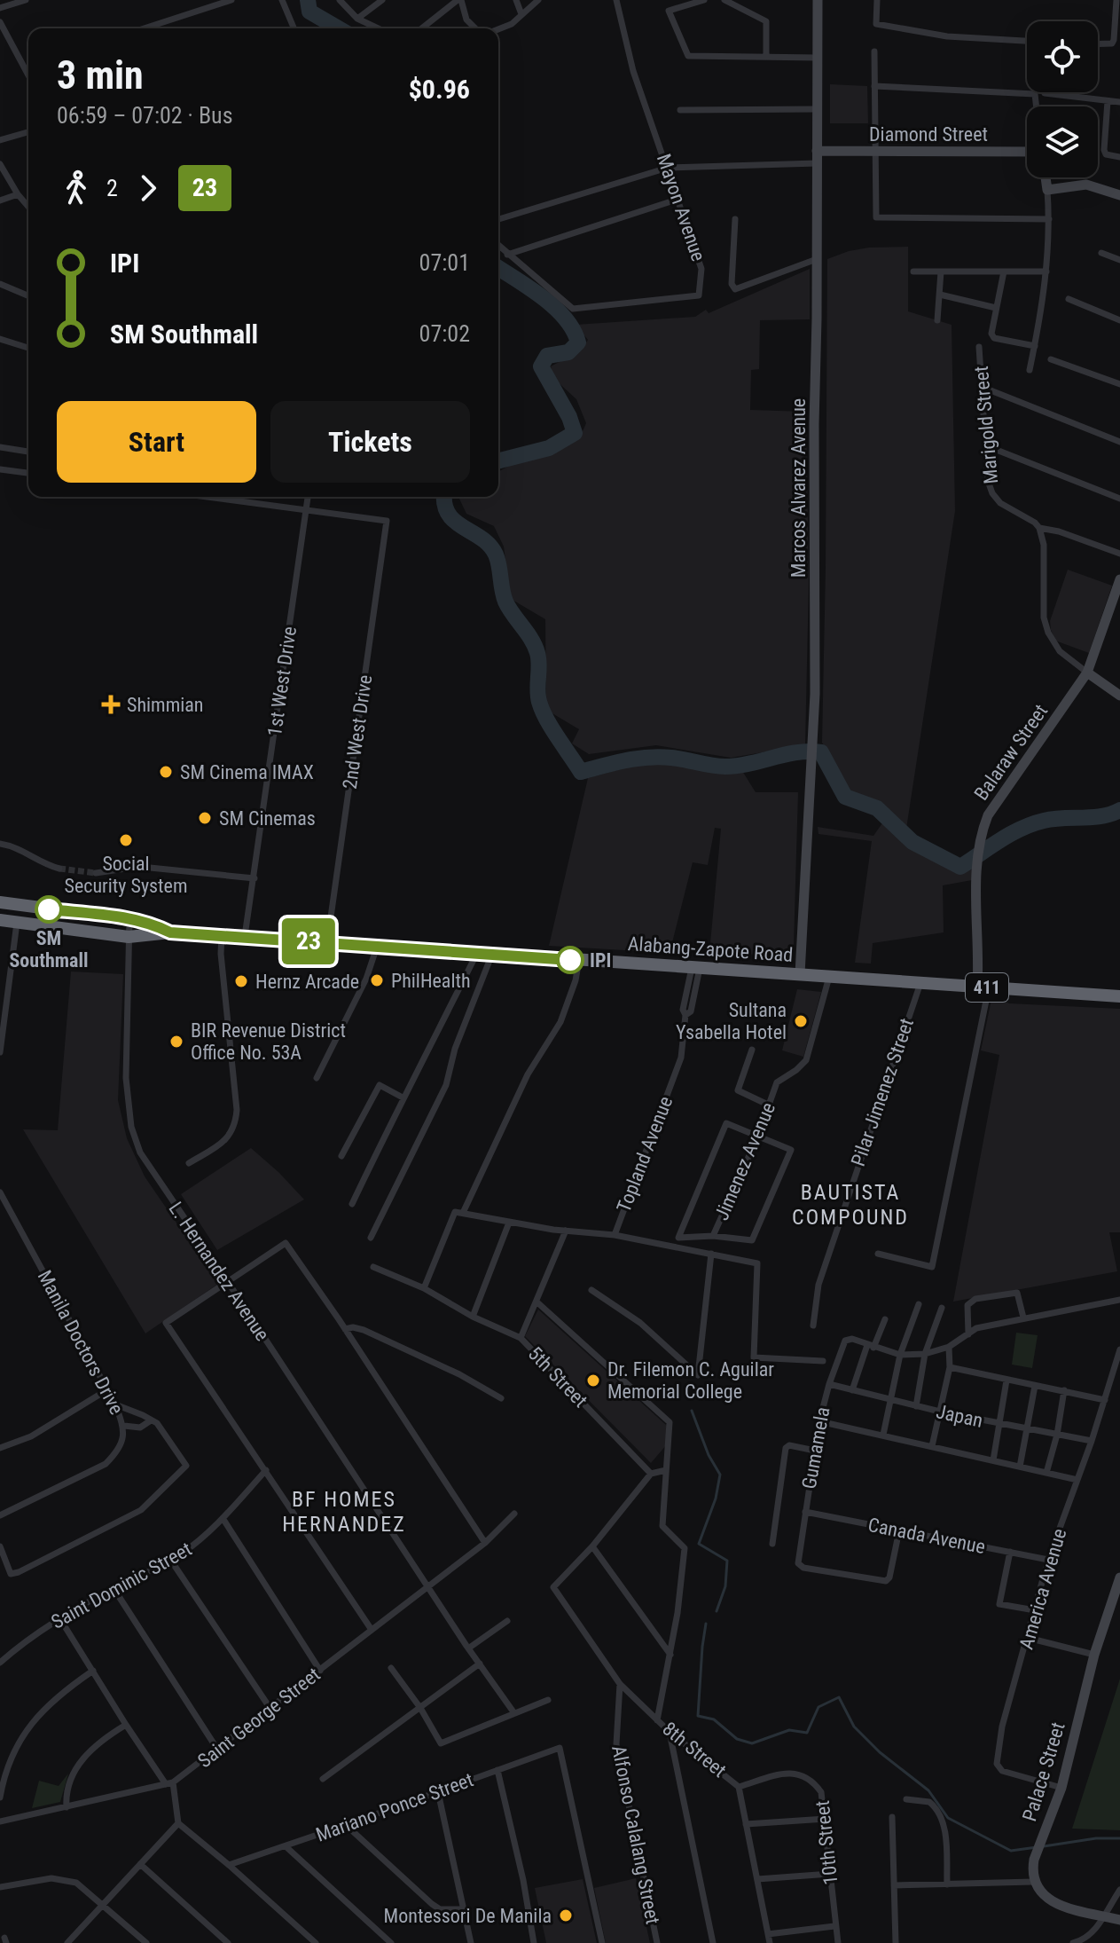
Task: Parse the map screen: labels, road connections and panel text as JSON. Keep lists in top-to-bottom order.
{
  "streets": {
    "highway": ["Alabang-Zapote Road", "411"],
    "street": [
      "Diamond Street",
      "Mayon Avenue",
      "Marigold Street",
      "Marcos Alvarez Avenue",
      "1st West Drive",
      "2nd West Drive",
      "Balaraw Street",
      "Pilar Jimenez Street",
      "Topland Avenue",
      "Jimenez Avenue",
      "L. Hernandez Avenue",
      "Manila Doctors Drive",
      "5th Street",
      "Japan",
      "Gumamela",
      "Canada Avenue",
      "Saint Dominic Street",
      "America Avenue",
      "Saint George Street",
      "8th Street",
      "Palace Street",
      "Mariano Ponce Street",
      "Alfonso Calalang Street",
      "10th Street"
    ]
  },
  "crossings": [
    ["Diamond Street", "Marcos Alvarez Avenue"],
    ["Marcos Alvarez Avenue", "Alabang-Zapote Road"],
    ["1st West Drive", "2nd West Drive"],
    ["1st West Drive", "Alabang-Zapote Road"],
    ["2nd West Drive", "Alabang-Zapote Road"],
    ["Balaraw Street", "Alabang-Zapote Road"],
    ["Alabang-Zapote Road", "Pilar Jimenez Street"],
    ["Alabang-Zapote Road", "Topland Avenue"],
    ["Alabang-Zapote Road", "Jimenez Avenue"],
    ["Alabang-Zapote Road", "L. Hernandez Avenue"],
    ["Topland Avenue", "5th Street"],
    ["L. Hernandez Avenue", "Saint George Street"],
    ["Japan", "Gumamela"],
    ["Japan", "America Avenue"],
    ["Gumamela", "Canada Avenue"],
    ["Canada Avenue", "America Avenue"],
    ["America Avenue", "Palace Street"],
    ["8th Street", "Alfonso Calalang Street"],
    ["8th Street", "10th Street"]
  ],
  "districts": ["BAUTISTA COMPOUND", "BF HOMES HERNANDEZ"],
  "places": {
    "health": ["Shimmian"],
    "other": [
      "SM Cinema IMAX",
      "SM Cinemas",
      "Social Security System",
      "SM Southmall",
      "IPI",
      "PhilHealth",
      "Hernz Arcade",
      "Sultana Ysabella Hotel",
      "BIR Revenue District Office No. 53A",
      "Dr. Filemon C. Aguilar Memorial College",
      "Montessori De Manila"
    ]
  },
  "lines": ["bus line 23"],
  "page": {
    "on_map": "23",
    "heading": ["3 min", "06:59 – 07:02 · Bus", "$0.96"],
    "legs": ["2", "23"],
    "list": [
      {
        "name": "IPI",
        "value": "07:01"
      },
      {
        "name": "SM Southmall",
        "value": "07:02"
      }
    ],
    "buttons": ["Start", "Tickets"]
  }
}
